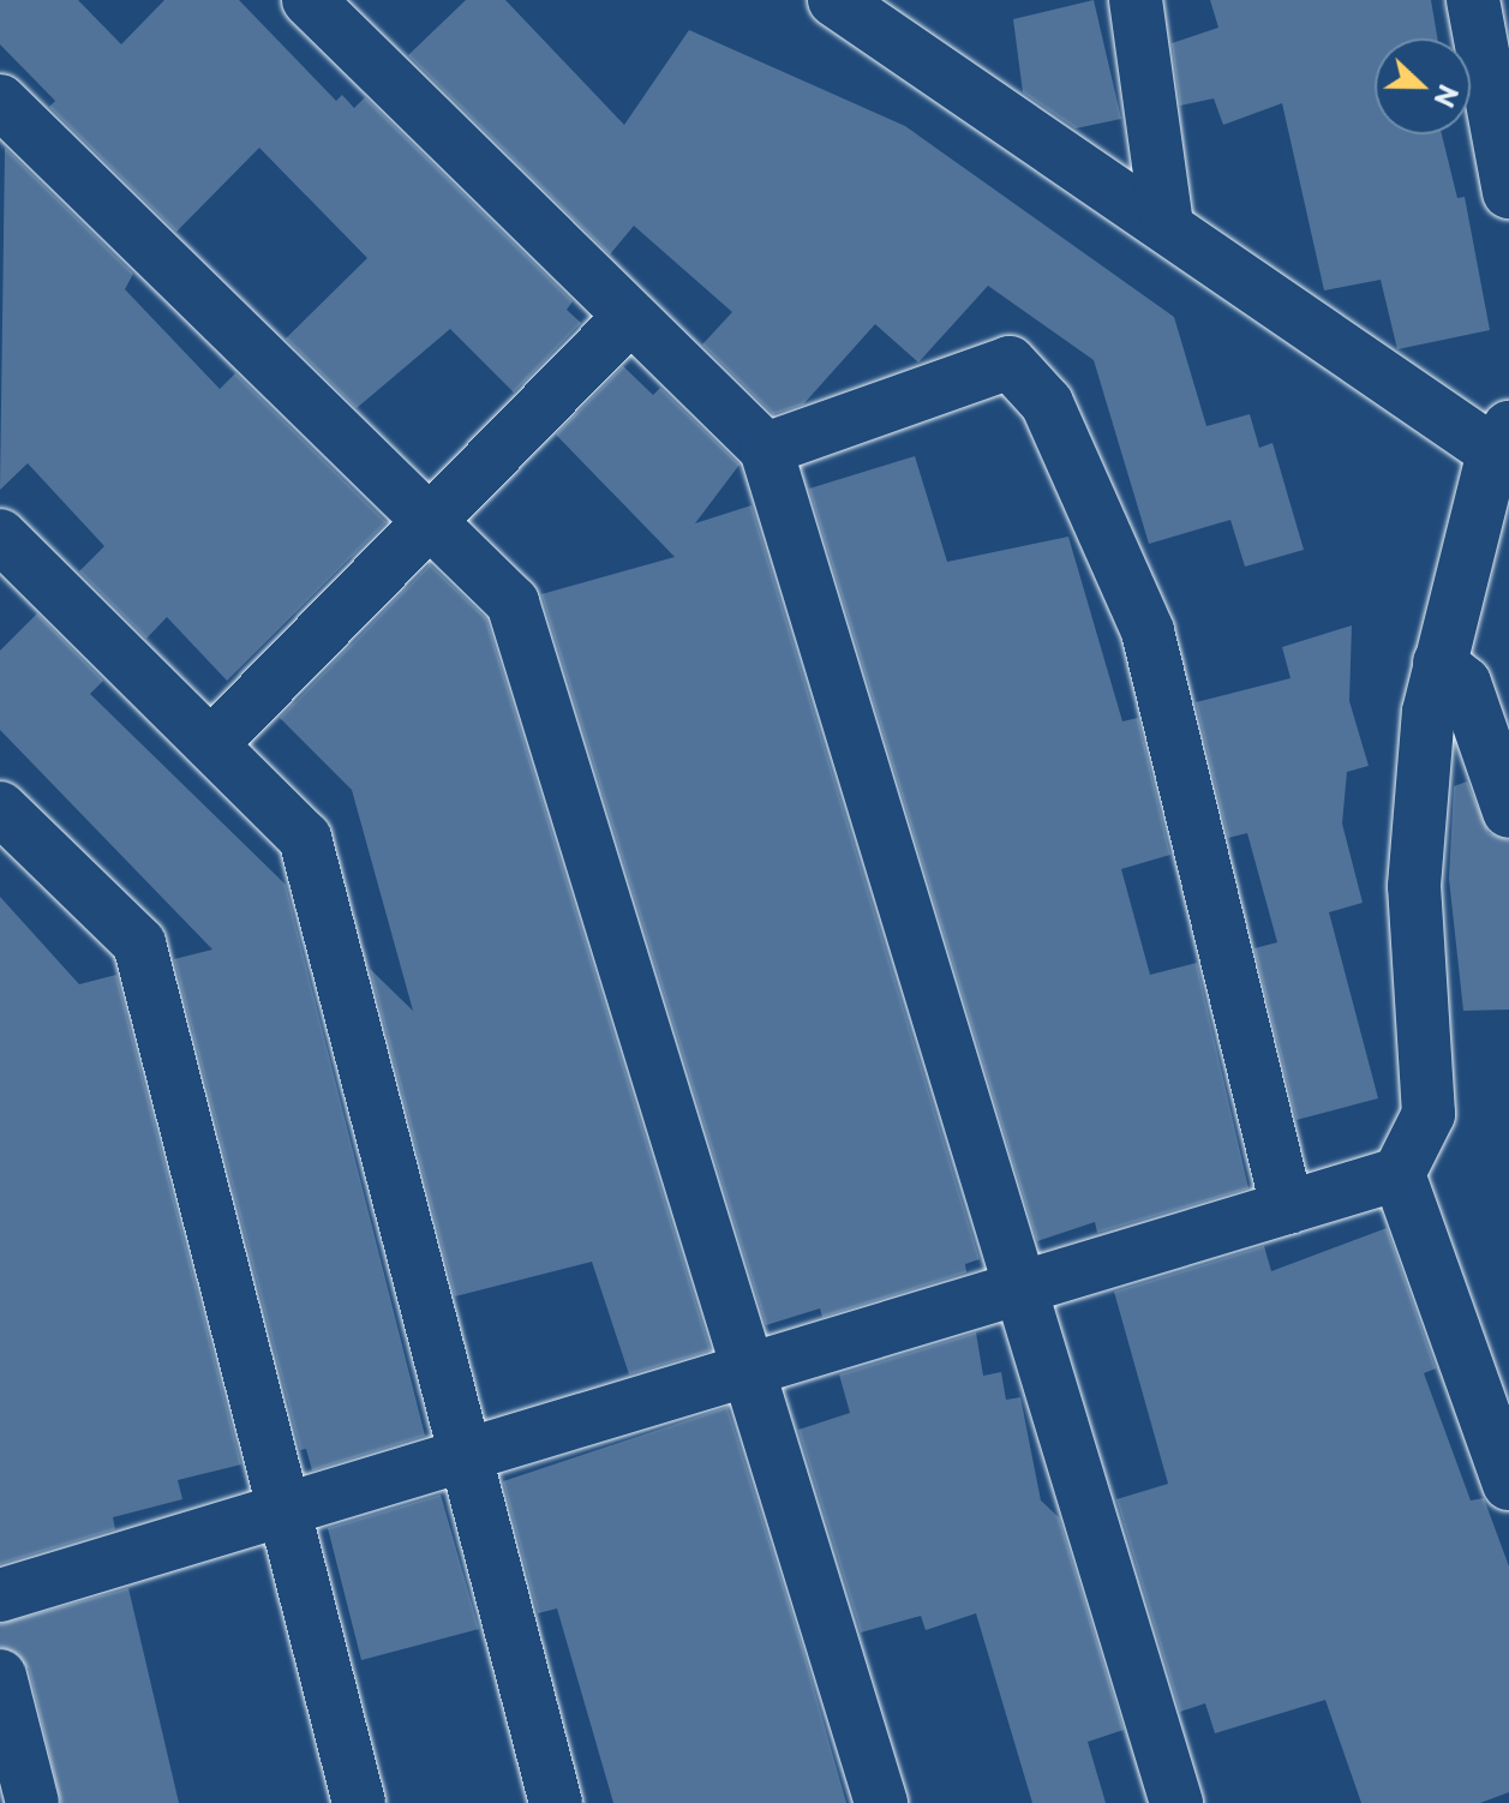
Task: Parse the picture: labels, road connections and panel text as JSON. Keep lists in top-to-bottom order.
{
  "north": "right"
}
